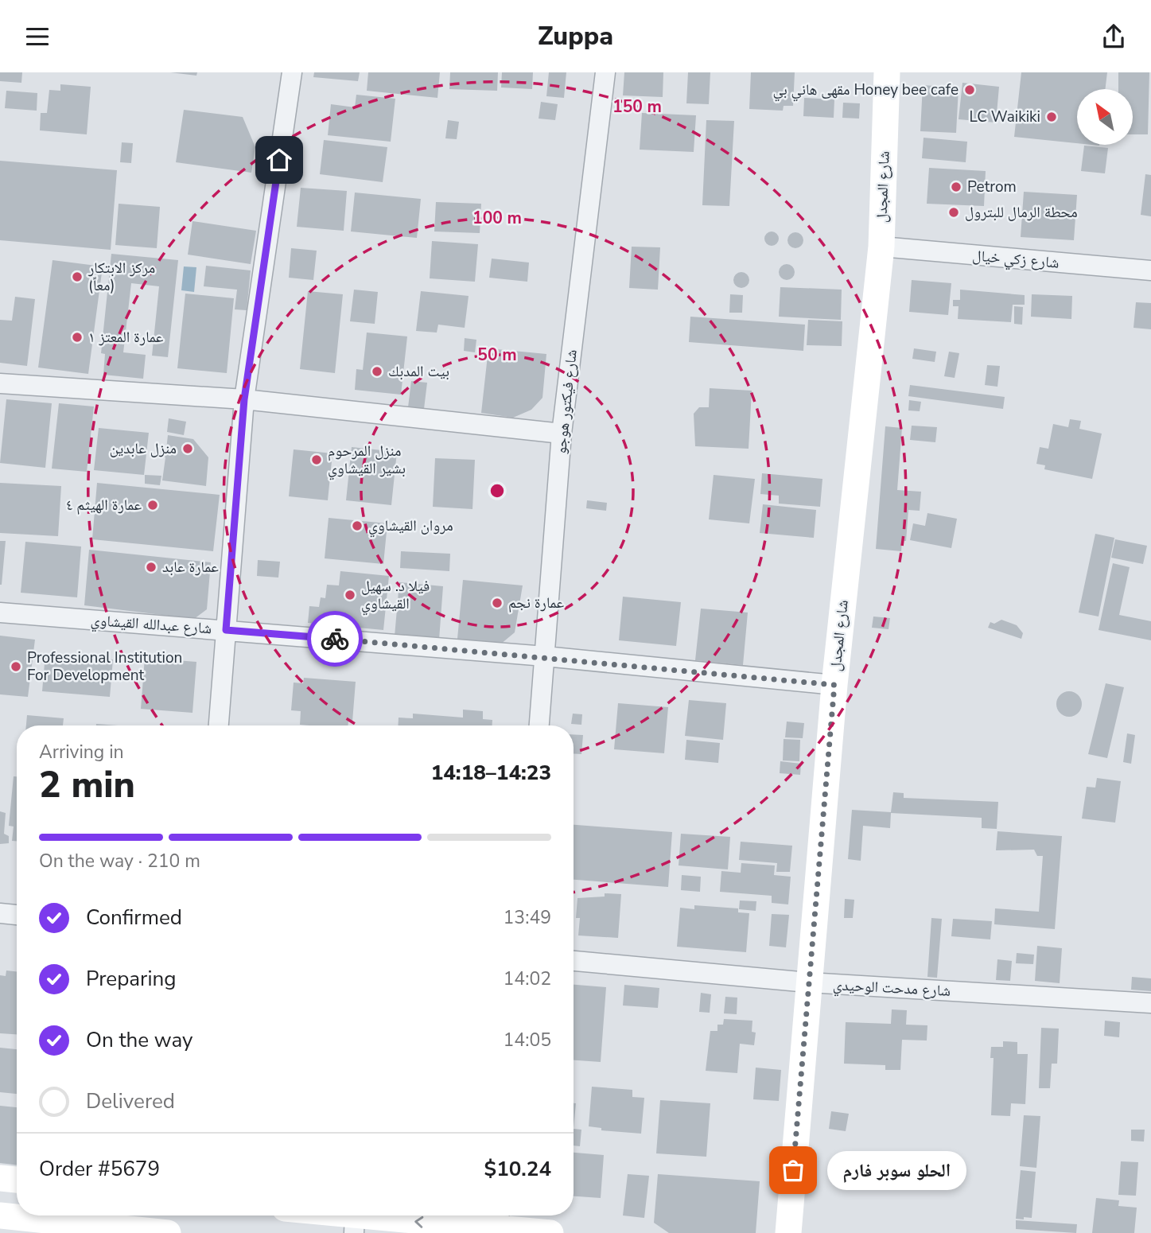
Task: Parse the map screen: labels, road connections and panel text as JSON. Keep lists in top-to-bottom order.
{
  "streets": {
    "main road": ["شارع المجدل"],
    "street": [
      "شارع زكي خيال",
      "شارع فيكتور هوجو",
      "شارع عبدالله القيشاوي",
      "شارع مدحت الوحيدي"
    ]
  },
  "crossings": [
    ["شارع المجدل", "شارع زكي خيال"],
    ["شارع المجدل", "شارع عبدالله القيشاوي"],
    ["شارع المجدل", "شارع مدحت الوحيدي"],
    ["شارع فيكتور هوجو", "شارع عبدالله القيشاوي"]
  ],
  "places": [
    "مقهى هاني بي Honey bee cafe",
    "LC Waikiki",
    "Petrom",
    "محطة الرمال للبترول",
    "مركز الابتكار (معاً)",
    "عمارة المعتز ١",
    "بيت المدبك",
    "منزل عابدين",
    "منزل المرحوم بشير القيشاوي",
    "عمارة الهيثم ٤",
    "مروان القيشاوي",
    "عمارة عابد",
    "فيلا د. سهيل القيشاوي",
    "عمارة نجم",
    "Professional Institution For Development",
    "الحلو سوبر فارم"
  ],
  "north": "top left",
  "page": {
    "header": "Zuppa",
    "heading": ["2 min", "Arriving in", "14:18–14:23"],
    "panel": ["Order #5679", "$10.24"],
    "bar": "On the way · 210 m",
    "list": [
      ["Confirmed", "13:49"],
      ["Preparing", "14:02"],
      ["On the way", "14:05"],
      "Delivered"
    ],
    "bubble": "الحلو سوبر فارم"
  },
  "rings": ["150 m", "100 m", "50 m"]
}
